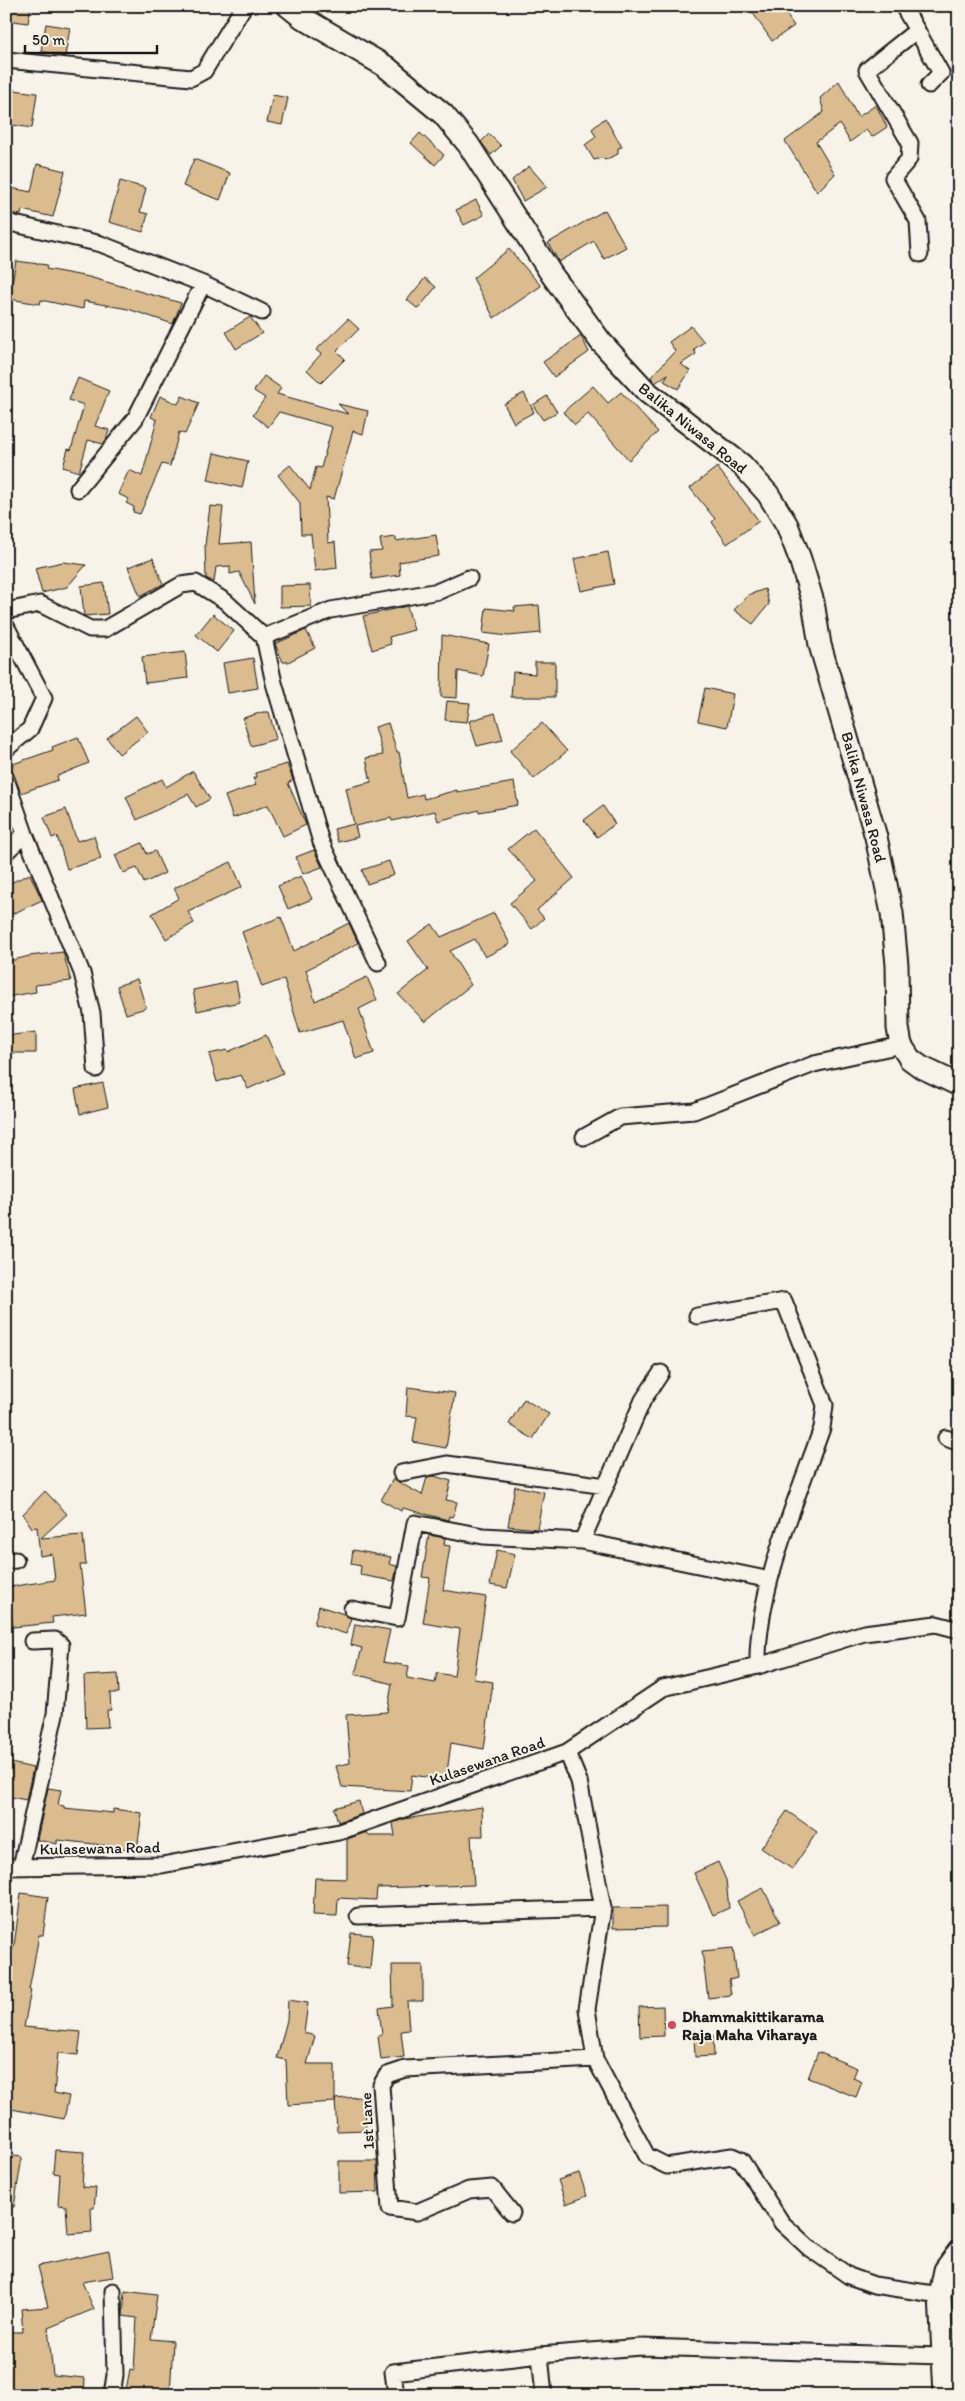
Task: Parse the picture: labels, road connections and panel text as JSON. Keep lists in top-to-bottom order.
{
  "streets": {
    "street": ["Balika Niwasa Road", "Kulasewana Road", "1st Lane"]
  },
  "places": ["Dhammakittikarama Raja Maha Viharaya"],
  "scale_bar": "50 m"
}
